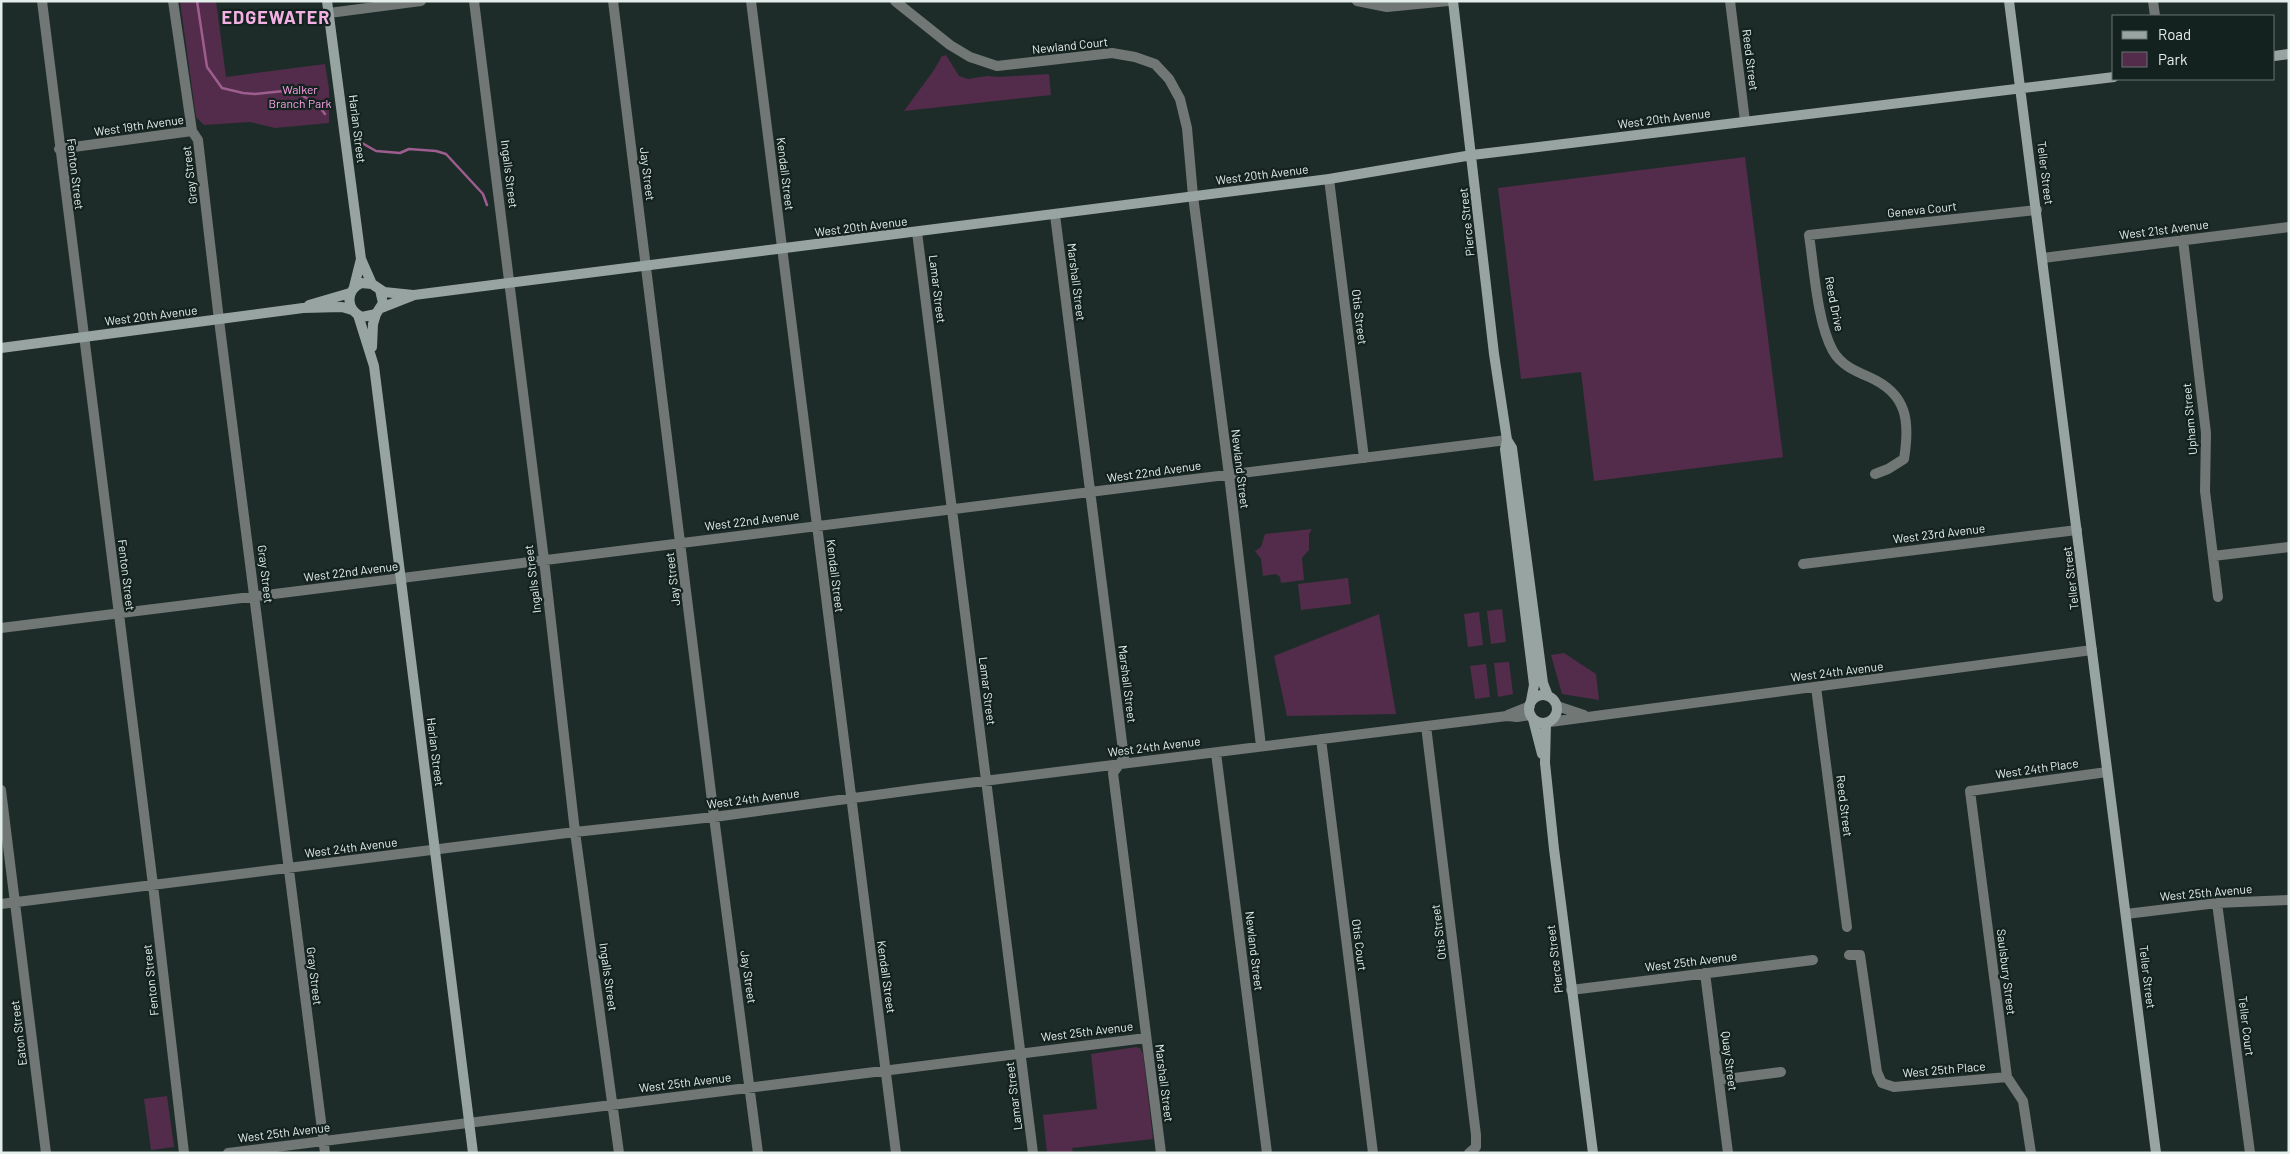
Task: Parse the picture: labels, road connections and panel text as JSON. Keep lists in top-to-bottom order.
{
  "streets": {
    "street": [
      "Newland Court",
      "Reed Street",
      "West 20th Avenue",
      "West 19th Avenue",
      "Harlan Street",
      "Teller Street",
      "Fenton Street",
      "Ingalls Street",
      "Jay Street",
      "Kendall Street",
      "Gray Street",
      "Geneva Court",
      "Pierce Street",
      "West 21st Avenue",
      "Marshall Street",
      "Lamar Street",
      "Reed Drive",
      "Otis Street",
      "Upham Street",
      "Newland Street",
      "West 22nd Avenue",
      "West 23rd Avenue",
      "West 24th Avenue",
      "West 24th Place",
      "West 25th Avenue",
      "Otis Court",
      "Saulsbury Street",
      "Teller Court",
      "Eaton Street",
      "Quay Street",
      "West 25th Place"
    ]
  },
  "crossings": [
    ["Newland Court", "West 20th Avenue"],
    ["Newland Court", "Newland Street"],
    ["Reed Street", "West 20th Avenue"],
    ["Reed Street", "West 24th Avenue"],
    ["West 20th Avenue", "Harlan Street"],
    ["West 20th Avenue", "Teller Street"],
    ["West 20th Avenue", "Fenton Street"],
    ["West 20th Avenue", "Ingalls Street"],
    ["West 20th Avenue", "Jay Street"],
    ["West 20th Avenue", "Kendall Street"],
    ["West 20th Avenue", "Gray Street"],
    ["West 20th Avenue", "Pierce Street"],
    ["West 20th Avenue", "Marshall Street"],
    ["West 20th Avenue", "Lamar Street"],
    ["West 20th Avenue", "Otis Street"],
    ["West 20th Avenue", "Newland Street"],
    ["West 19th Avenue", "Fenton Street"],
    ["West 19th Avenue", "Gray Street"],
    ["Harlan Street", "West 22nd Avenue"],
    ["Harlan Street", "West 24th Avenue"],
    ["Harlan Street", "West 25th Avenue"],
    ["Teller Street", "Geneva Court"],
    ["Teller Street", "West 21st Avenue"],
    ["Teller Street", "West 23rd Avenue"],
    ["Teller Street", "West 24th Avenue"],
    ["Teller Street", "West 24th Place"],
    ["Teller Street", "West 25th Avenue"],
    ["Fenton Street", "West 22nd Avenue"],
    ["Fenton Street", "West 24th Avenue"],
    ["Ingalls Street", "West 22nd Avenue"],
    ["Ingalls Street", "West 24th Avenue"],
    ["Ingalls Street", "West 25th Avenue"],
    ["Jay Street", "West 22nd Avenue"],
    ["Jay Street", "West 24th Avenue"],
    ["Jay Street", "West 25th Avenue"],
    ["Kendall Street", "West 22nd Avenue"],
    ["Kendall Street", "West 24th Avenue"],
    ["Kendall Street", "West 25th Avenue"],
    ["Gray Street", "West 22nd Avenue"],
    ["Gray Street", "West 24th Avenue"],
    ["Gray Street", "West 25th Avenue"],
    ["Geneva Court", "Reed Drive"],
    ["Pierce Street", "West 22nd Avenue"],
    ["Pierce Street", "West 24th Avenue"],
    ["Pierce Street", "West 25th Avenue"],
    ["West 21st Avenue", "Upham Street"],
    ["Marshall Street", "West 22nd Avenue"],
    ["Marshall Street", "West 24th Avenue"],
    ["Marshall Street", "West 25th Avenue"],
    ["Lamar Street", "West 22nd Avenue"],
    ["Lamar Street", "West 24th Avenue"],
    ["Lamar Street", "West 25th Avenue"],
    ["Otis Street", "West 22nd Avenue"],
    ["Otis Street", "West 24th Avenue"],
    ["Newland Street", "West 22nd Avenue"],
    ["Newland Street", "West 24th Avenue"],
    ["West 24th Avenue", "Otis Court"],
    ["West 24th Avenue", "Eaton Street"],
    ["West 24th Place", "Saulsbury Street"],
    ["West 25th Avenue", "Teller Court"],
    ["West 25th Avenue", "Quay Street"],
    ["Saulsbury Street", "West 25th Place"]
  ],
  "districts": ["EDGEWATER"],
  "parks": ["Walker Branch Park"],
  "legend": ["Road", "Park"]
}
